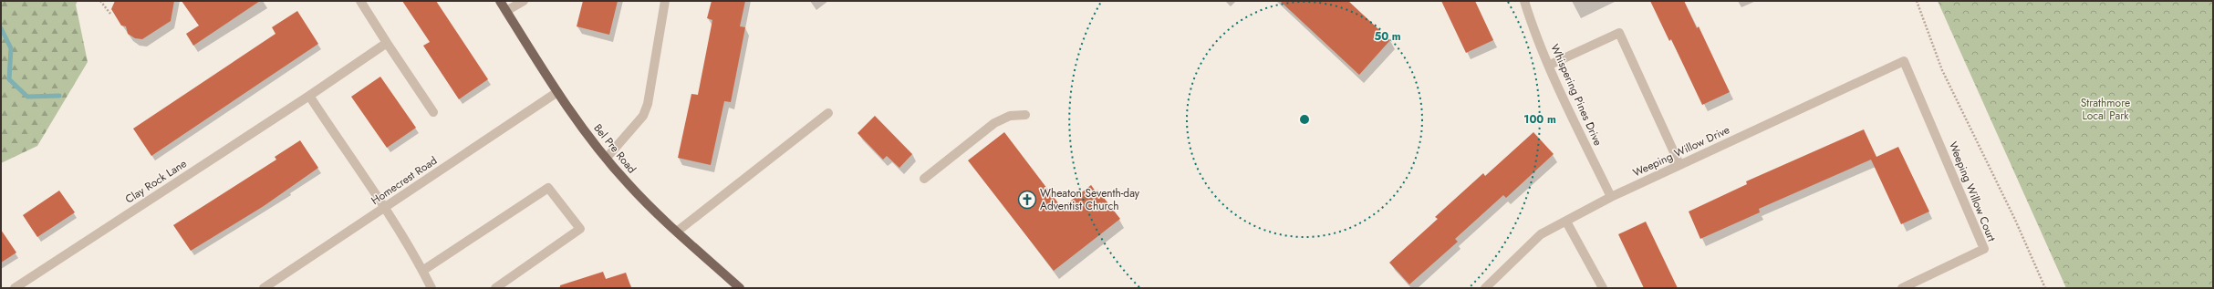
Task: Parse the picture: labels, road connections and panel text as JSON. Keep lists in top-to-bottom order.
{
  "streets": {
    "main road": ["Bel Pre Road"],
    "street": [
      "Whispering Pines Drive",
      "Weeping Willow Drive",
      "Homecrest Road",
      "Clay Rock Lane",
      "Weeping Willow Court"
    ]
  },
  "crossings": [
    ["Whispering Pines Drive", "Weeping Willow Drive"],
    ["Bel Pre Road", "Homecrest Road"],
    ["Weeping Willow Drive", "Weeping Willow Court"]
  ],
  "parks": ["Strathmore Local Park"],
  "places": {
    "church": ["Wheaton Seventh-day Adventist Church"]
  },
  "rings": ["50 m", "100 m"]
}
